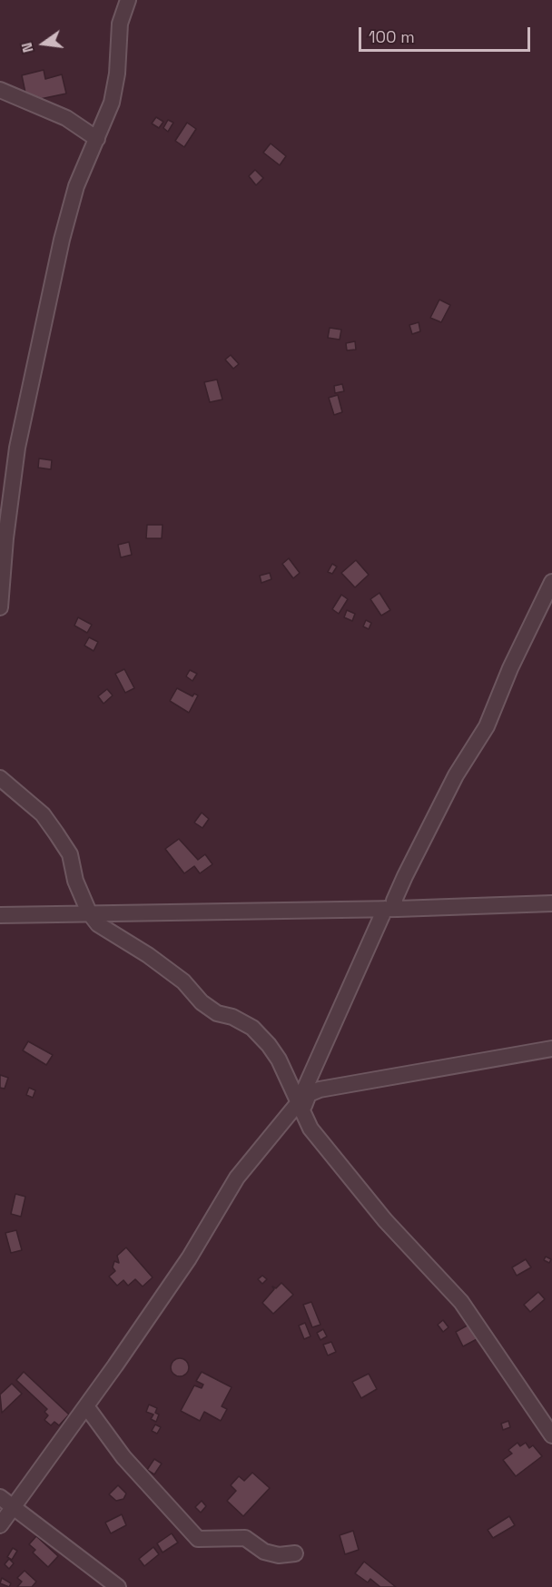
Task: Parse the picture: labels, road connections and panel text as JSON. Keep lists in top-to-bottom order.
{
  "scale_bar": "100 m",
  "north": "left"
}
